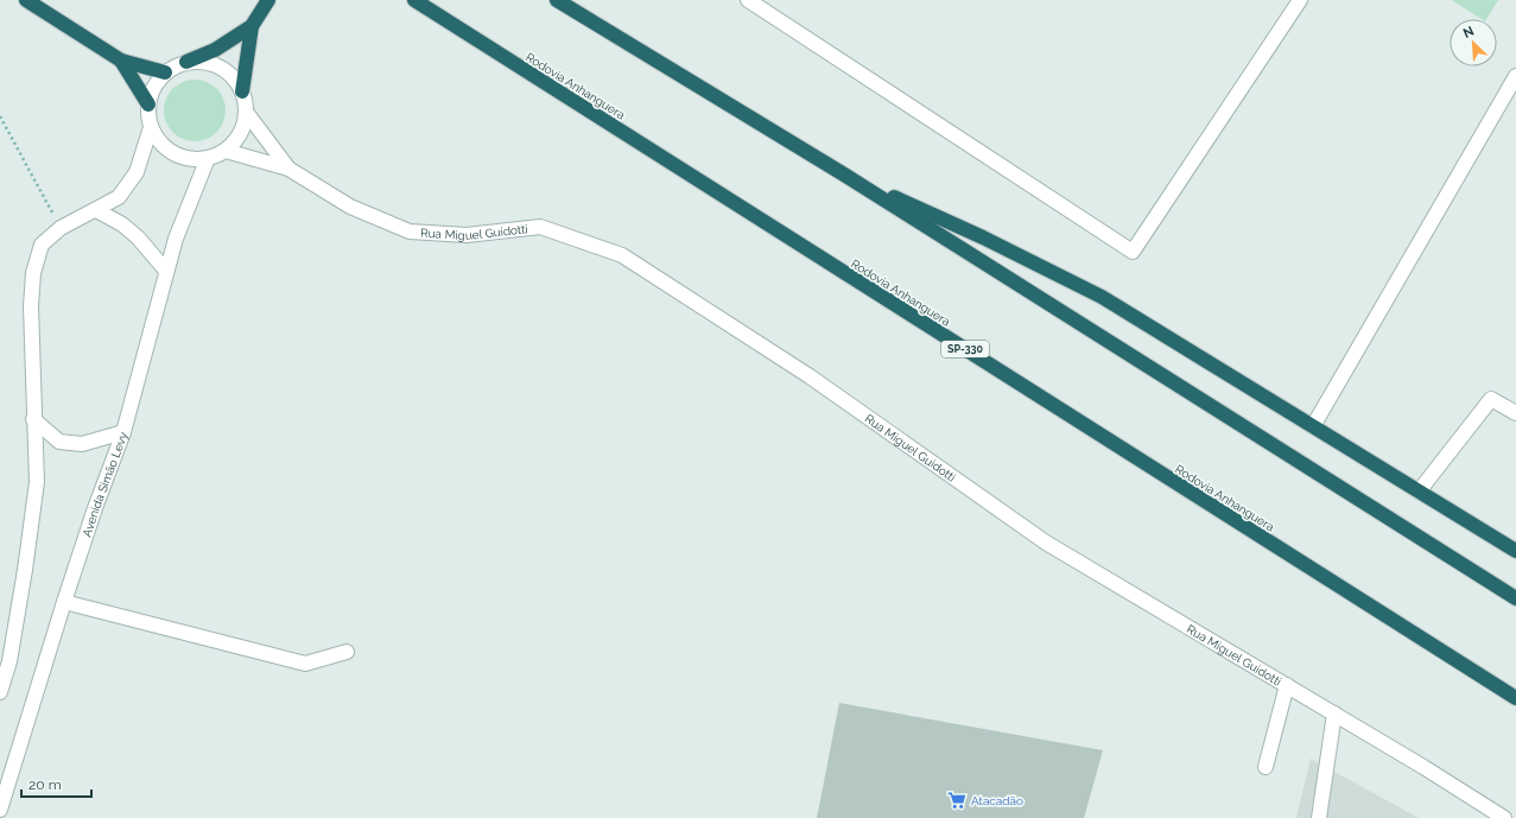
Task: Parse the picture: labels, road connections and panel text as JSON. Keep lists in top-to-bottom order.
{
  "streets": {
    "highway": ["Rodovia Anhanguera", "SP-330"],
    "street": ["Rua Miguel Guidotti", "Avenida Simão Levy"]
  },
  "crossings": [
    ["Rua Miguel Guidotti", "Avenida Simão Levy"]
  ],
  "places": {
    "supermarket": ["Atacadão"]
  },
  "scale_bar": "20 m",
  "north": "top left"
}
